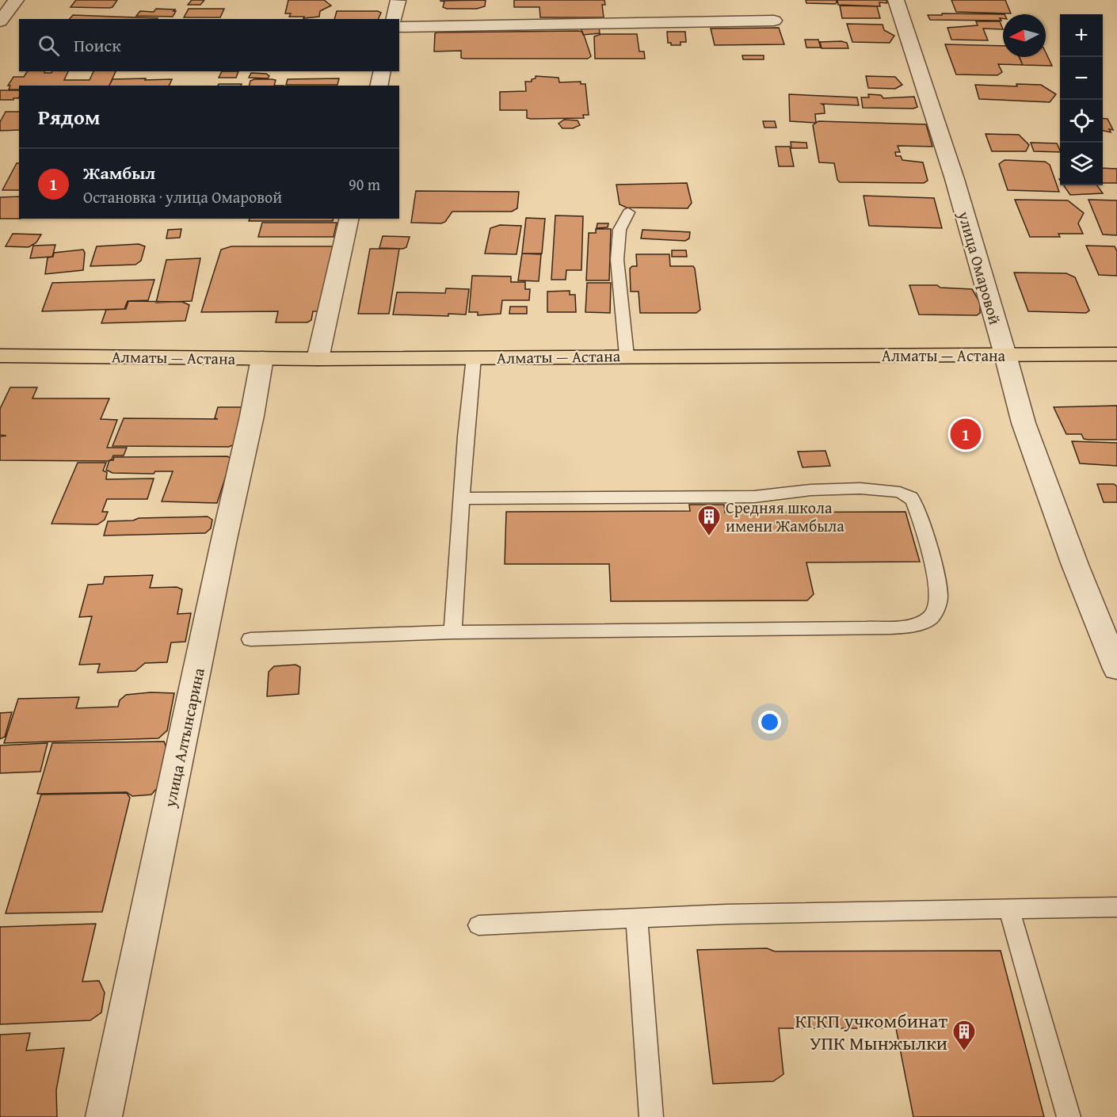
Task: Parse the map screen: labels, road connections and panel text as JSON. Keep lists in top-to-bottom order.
{
  "streets": {
    "highway": ["Алматы — Астана"],
    "street": ["улица Омаровой", "улица Алтынсарина"]
  },
  "crossings": [
    ["улица Омаровой", "Алматы — Астана"],
    ["Алматы — Астана", "улица Алтынсарина"]
  ],
  "places": {
    "building": ["Средняя школа имени Жамбыла", "КГКП учкомбинат УПК Мынжылки"]
  },
  "north": "left",
  "page": {
    "map_buttons": ["+", "−"],
    "search": "Поиск",
    "heading": "Рядом",
    "list": [
      {
        "mark": "1",
        "name": "Жамбыл",
        "note": "Остановка · улица Омаровой",
        "value": "90 m"
      }
    ],
    "pins": "1"
  }
}
